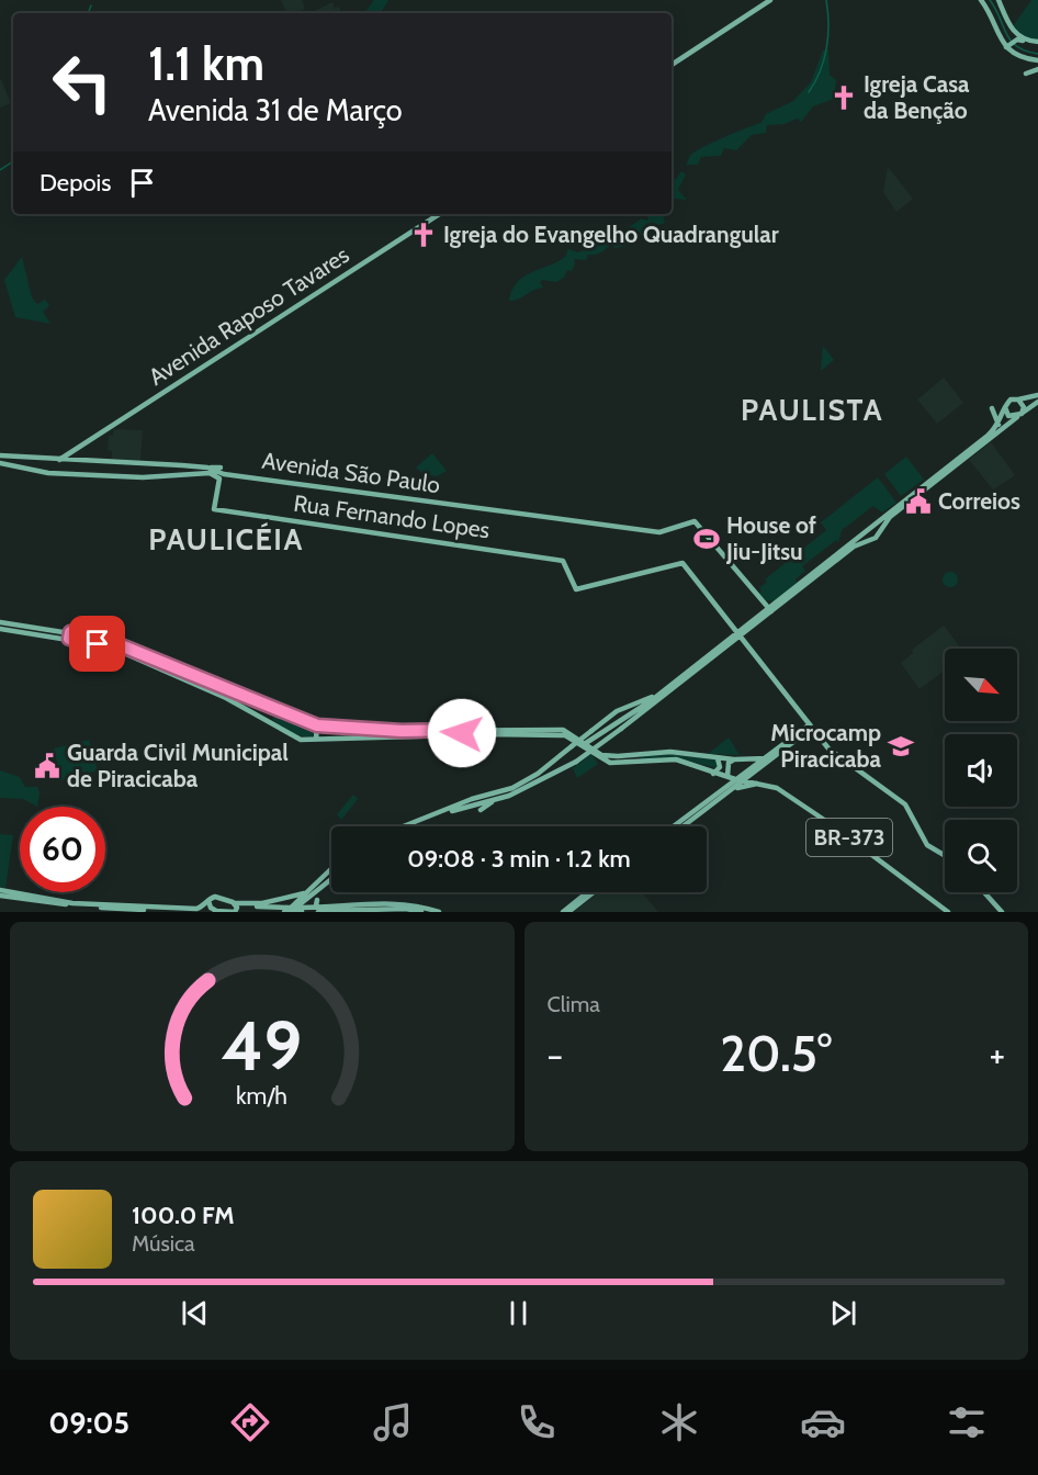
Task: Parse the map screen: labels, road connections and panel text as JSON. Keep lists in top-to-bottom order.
{
  "streets": {
    "main road": [
      "Avenida Raposo Tavares",
      "Avenida São Paulo",
      "Rua Fernando Lopes",
      "BR-373"
    ]
  },
  "crossings": [
    ["Avenida São Paulo", "Rua Fernando Lopes"]
  ],
  "districts": ["PAULISTA", "PAULICÉIA"],
  "places": {
    "church": ["Igreja Casa da Benção", "Igreja do Evangelho Quadrangular"],
    "public building": ["Correios", "Guarda Civil Municipal de Piracicaba"],
    "sports": ["House of Jiu-Jitsu"],
    "school or university": ["Microcamp Piracicaba"]
  },
  "north": "bottom right",
  "page": {
    "turn": ["1.1 km", "Avenida 31 de Março"],
    "then": "Depois",
    "limit": "60",
    "trip": "09:08 · 3 min · 1.2 km",
    "tile": "Clima",
    "heat": ["−", "20.5°", "+"],
    "song": ["100.0 FM", "Música"],
    "tabs": "09:05",
    "gauge": ["49", "km/h"]
  }
}
